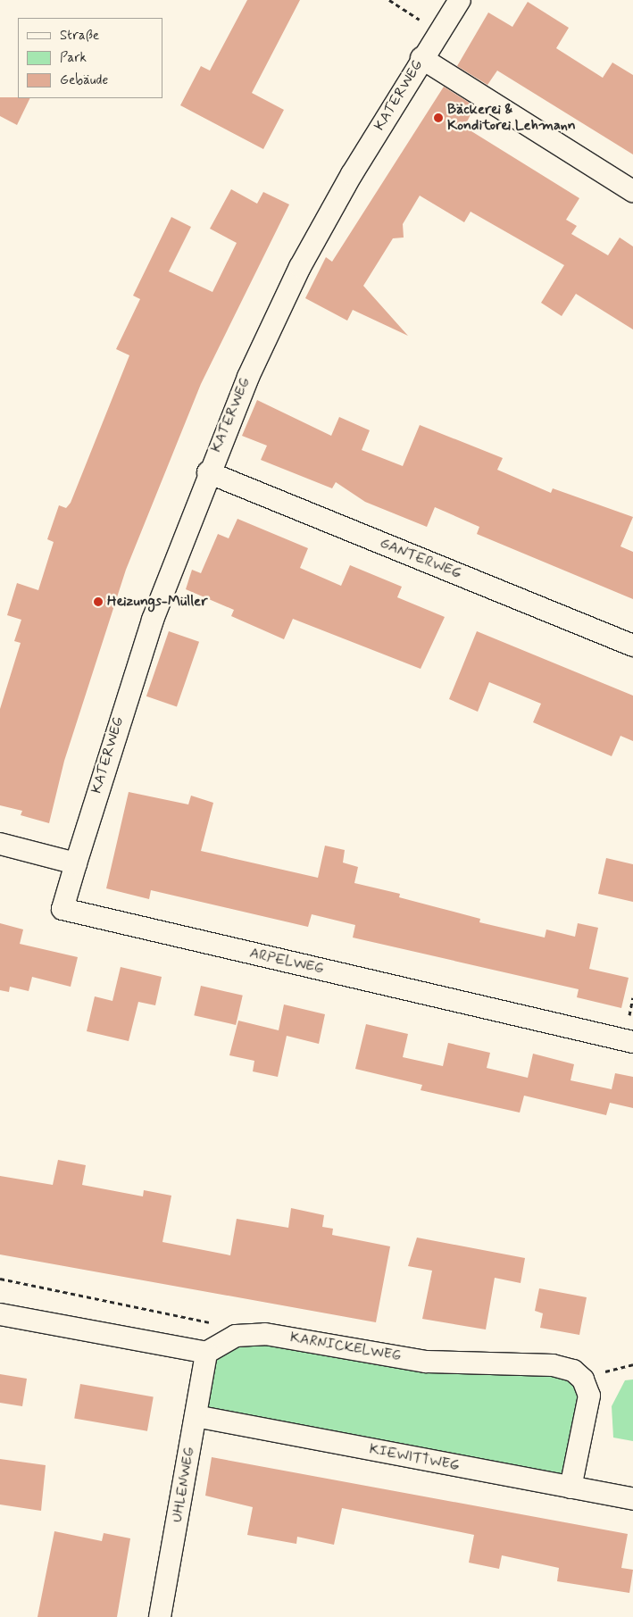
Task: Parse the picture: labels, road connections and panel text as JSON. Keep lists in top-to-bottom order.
{
  "streets": {
    "street": [
      "KATERWEG",
      "GANTERWEG",
      "ARPELWEG",
      "KARNICKELWEG",
      "KIEWITTWEG",
      "UHLENWEG"
    ]
  },
  "crossings": [
    ["KATERWEG", "GANTERWEG"],
    ["KATERWEG", "ARPELWEG"],
    ["KARNICKELWEG", "KIEWITTWEG"],
    ["KARNICKELWEG", "UHLENWEG"],
    ["KIEWITTWEG", "UHLENWEG"]
  ],
  "places": ["Bäckerei & Konditorei Lehmann", "Heizungs-Müller"],
  "legend": ["Straße", "Park", "Gebäude"]
}
